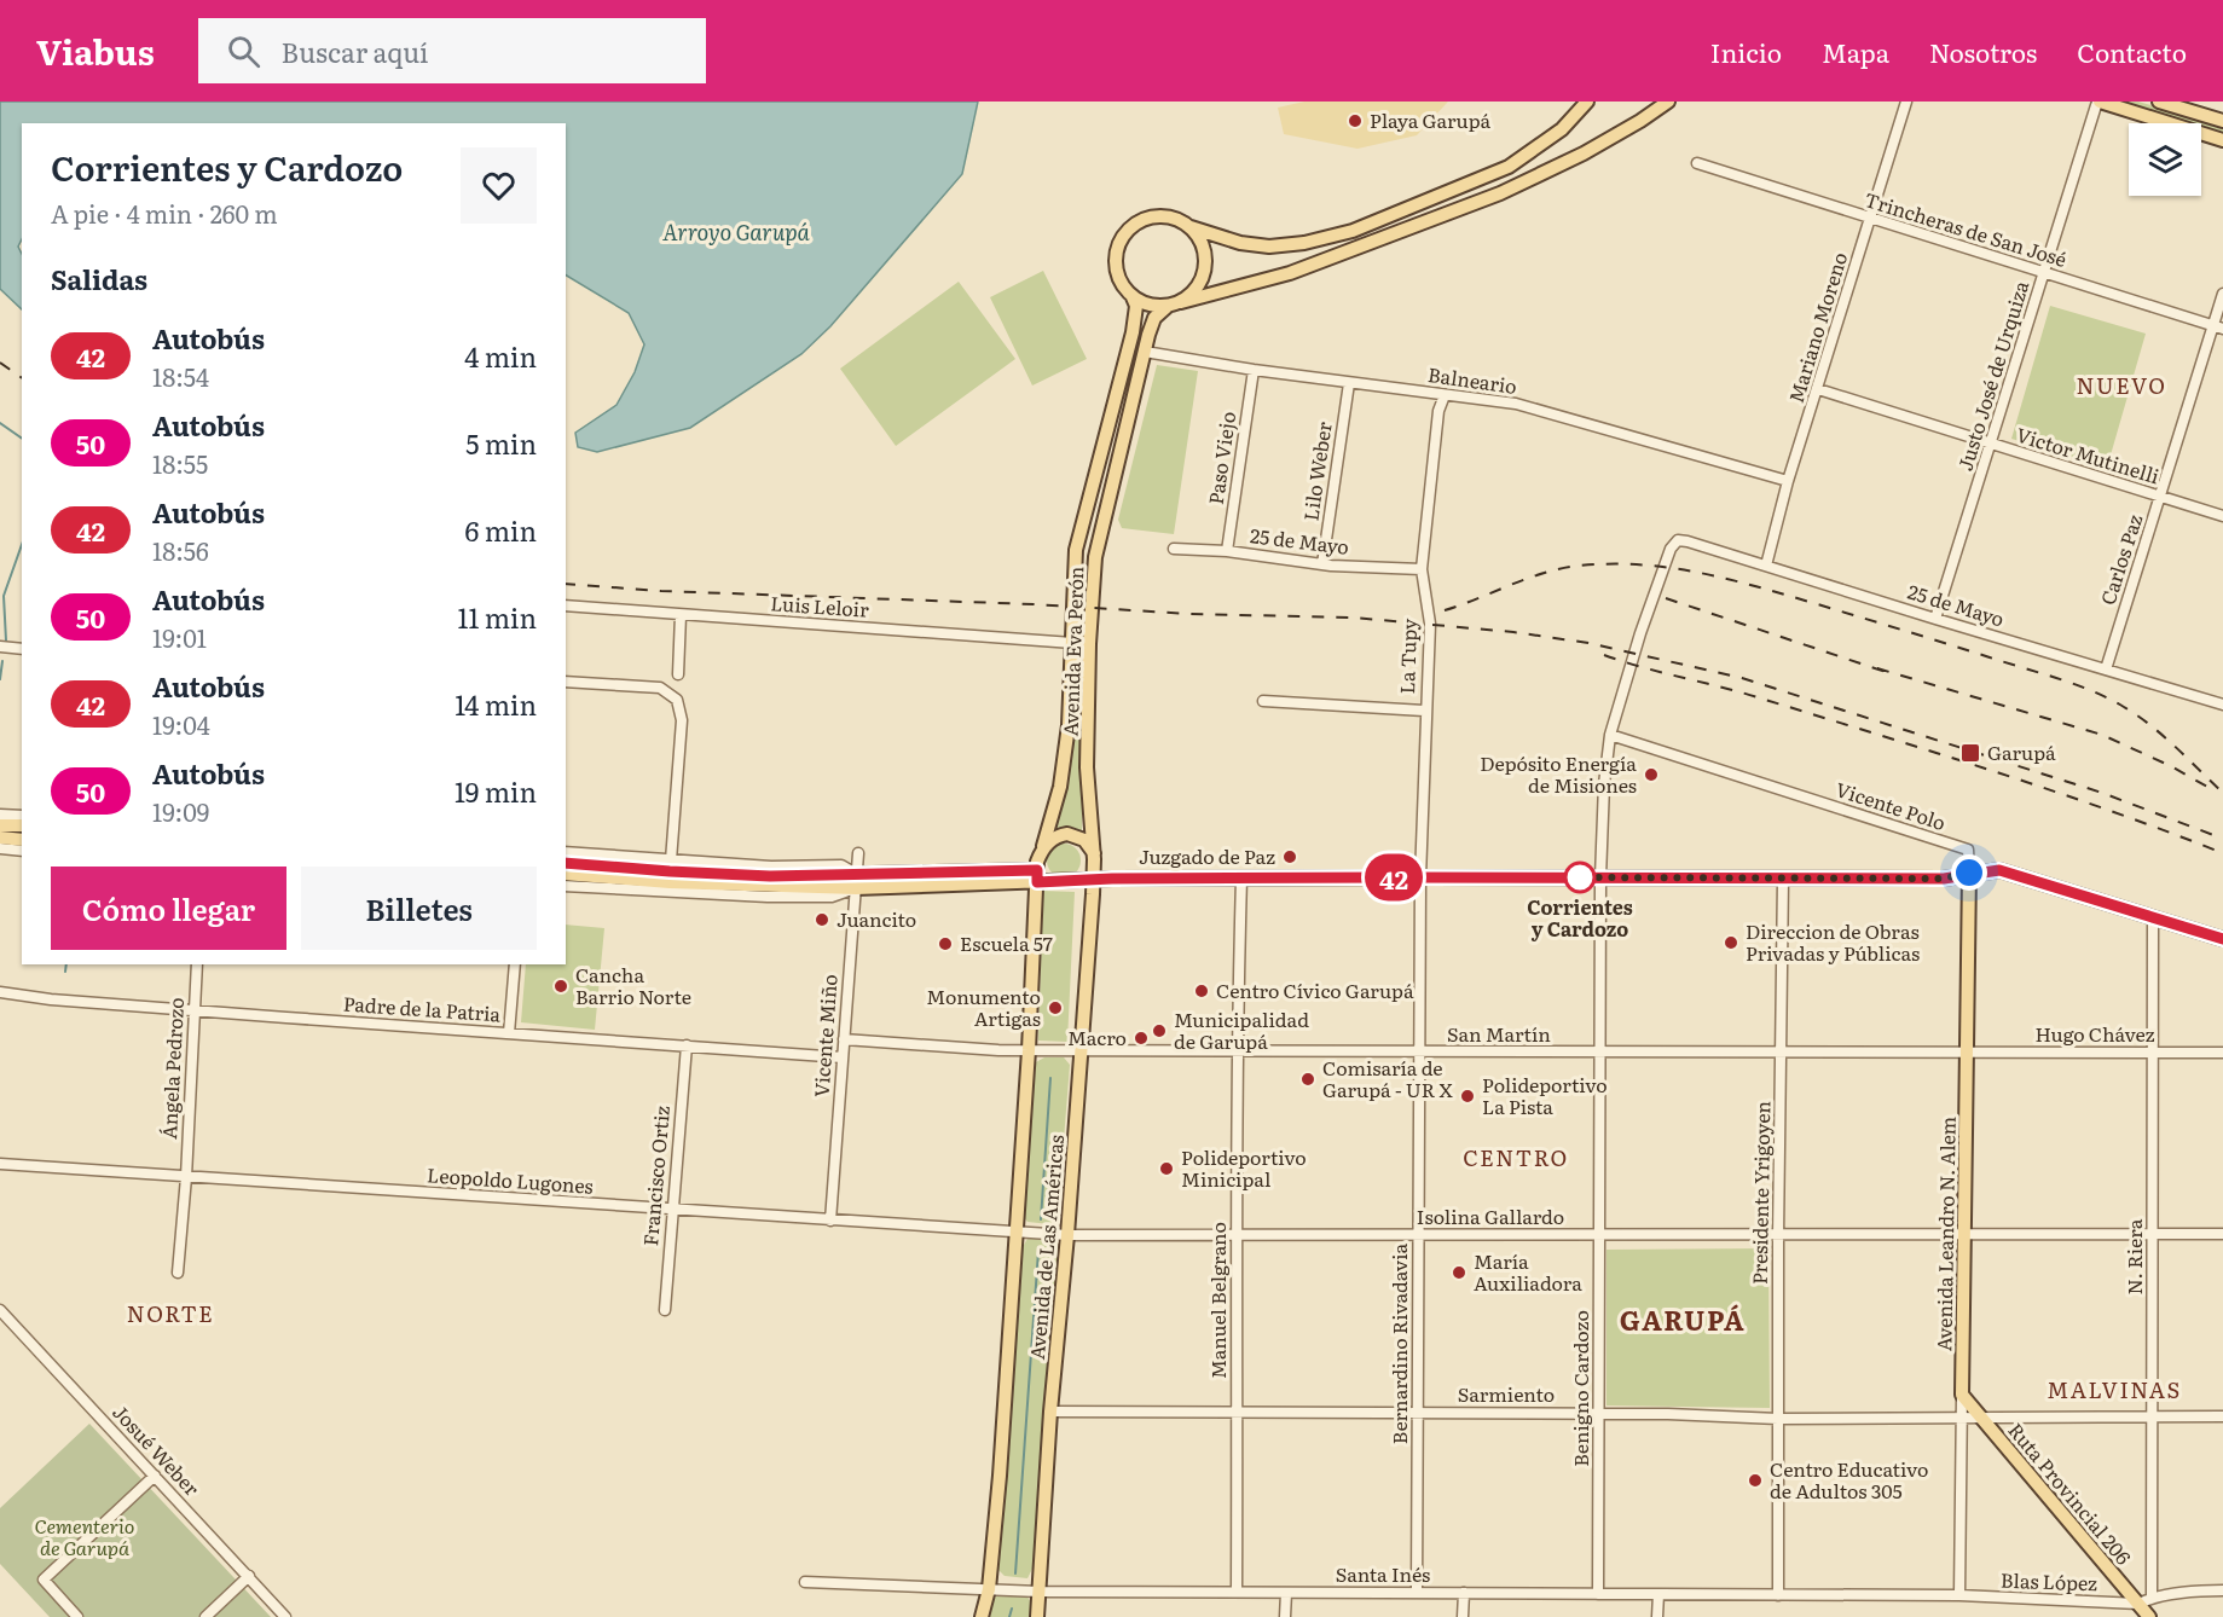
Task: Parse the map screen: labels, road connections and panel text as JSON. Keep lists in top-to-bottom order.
{
  "streets": {
    "main road": [
      "Avenida Eva Perón",
      "Avenida Leandro N. Alem",
      "Avenida de Las Américas",
      "Ruta Provincial 206"
    ],
    "street": [
      "Trincheras de San José",
      "Mariano Moreno",
      "Justo José de Urquiza",
      "Balneario",
      "Victor Mutinelli",
      "Paso Viejo",
      "Lilo Weber",
      "25 de Mayo",
      "Carlos Paz",
      "Luis Leloir",
      "La Tupy",
      "Vicente Polo",
      "Padre de la Patria",
      "San Martín",
      "Hugo Chávez",
      "Vicente Miño",
      "Ángela Pedrozo",
      "Francisco Ortiz",
      "Leopoldo Lugones",
      "Presidente Yrigoyen",
      "Isolina Gallardo",
      "N. Riera",
      "Manuel Belgrano",
      "Bernardino Rivadavia",
      "Benigno Cardozo",
      "Sarmiento",
      "Josué Weber",
      "Santa Inés",
      "Blas López"
    ]
  },
  "crossings": [
    ["Trincheras de San José", "Mariano Moreno"],
    ["Trincheras de San José", "Justo José de Urquiza"],
    ["Trincheras de San José", "Carlos Paz"],
    ["Mariano Moreno", "Balneario"],
    ["Mariano Moreno", "Victor Mutinelli"],
    ["Mariano Moreno", "25 de Mayo"],
    ["Justo José de Urquiza", "Victor Mutinelli"],
    ["Justo José de Urquiza", "25 de Mayo"],
    ["Balneario", "Paso Viejo"],
    ["Balneario", "Lilo Weber"],
    ["Balneario", "Avenida Eva Perón"],
    ["Balneario", "La Tupy"],
    ["Victor Mutinelli", "Carlos Paz"],
    ["Paso Viejo", "25 de Mayo"],
    ["Lilo Weber", "25 de Mayo"],
    ["25 de Mayo", "Carlos Paz"],
    ["25 de Mayo", "La Tupy"],
    ["25 de Mayo", "Vicente Polo"],
    ["Luis Leloir", "Avenida Eva Perón"],
    ["Avenida Eva Perón", "Avenida de Las Américas"],
    ["La Tupy", "Bernardino Rivadavia"],
    ["Vicente Polo", "Avenida Leandro N. Alem"],
    ["Padre de la Patria", "Vicente Miño"],
    ["Padre de la Patria", "Ángela Pedrozo"],
    ["Padre de la Patria", "Francisco Ortiz"],
    ["San Martín", "Hugo Chávez"],
    ["San Martín", "Presidente Yrigoyen"],
    ["San Martín", "Avenida Leandro N. Alem"],
    ["San Martín", "Avenida de Las Américas"],
    ["San Martín", "Manuel Belgrano"],
    ["San Martín", "Bernardino Rivadavia"],
    ["San Martín", "Benigno Cardozo"],
    ["Hugo Chávez", "Avenida Leandro N. Alem"],
    ["Hugo Chávez", "N. Riera"],
    ["Vicente Miño", "Leopoldo Lugones"],
    ["Ángela Pedrozo", "Leopoldo Lugones"],
    ["Francisco Ortiz", "Leopoldo Lugones"],
    ["Leopoldo Lugones", "Isolina Gallardo"],
    ["Leopoldo Lugones", "Avenida de Las Américas"],
    ["Presidente Yrigoyen", "Isolina Gallardo"],
    ["Presidente Yrigoyen", "Sarmiento"],
    ["Presidente Yrigoyen", "Santa Inés"],
    ["Isolina Gallardo", "Avenida Leandro N. Alem"],
    ["Isolina Gallardo", "Avenida de Las Américas"],
    ["Isolina Gallardo", "N. Riera"],
    ["Isolina Gallardo", "Manuel Belgrano"],
    ["Isolina Gallardo", "Bernardino Rivadavia"],
    ["Isolina Gallardo", "Benigno Cardozo"],
    ["Avenida Leandro N. Alem", "Sarmiento"],
    ["Avenida Leandro N. Alem", "Ruta Provincial 206"],
    ["Avenida Leandro N. Alem", "Santa Inés"],
    ["Avenida Leandro N. Alem", "Blas López"],
    ["Avenida de Las Américas", "Sarmiento"],
    ["Avenida de Las Américas", "Santa Inés"],
    ["N. Riera", "Sarmiento"],
    ["N. Riera", "Blas López"],
    ["Manuel Belgrano", "Sarmiento"],
    ["Manuel Belgrano", "Santa Inés"],
    ["Bernardino Rivadavia", "Sarmiento"],
    ["Bernardino Rivadavia", "Santa Inés"],
    ["Benigno Cardozo", "Sarmiento"],
    ["Benigno Cardozo", "Santa Inés"],
    ["Sarmiento", "Ruta Provincial 206"],
    ["Ruta Provincial 206", "Blas López"],
    ["Santa Inés", "Blas López"]
  ],
  "districts": [
    "NUEVO",
    "CENTRO",
    "NORTE",
    "GARUPÁ",
    "MALVINAS"
  ],
  "water": ["Arroyo Garupá"],
  "parks": ["Cementerio de Garupá"],
  "places": {
    "other": [
      "Playa Garupá",
      "Depósito Energía de Misiones",
      "Juzgado de Paz",
      "Corrientes y Cardozo",
      "Juancito",
      "Direccion de Obras Privadas y Públicas",
      "Escuela 57",
      "Cancha Barrio Norte",
      "Centro Cívico Garupá",
      "Monumento Artigas",
      "Municipalidad de Garupá",
      "Macro",
      "Comisaría de Garupá - UR X",
      "Polideportivo La Pista",
      "Polideportivo Minicipal",
      "María Auxiliadora",
      "Centro Educativo de Adultos 305"
    ],
    "transit": ["Garupá"]
  },
  "lines": ["bus line 42"],
  "page": {
    "header": "Viabus",
    "search": "Buscar aquí",
    "nav": [
      "Inicio",
      "Mapa",
      "Nosotros",
      "Contacto"
    ],
    "on_map": "42",
    "heading": [
      ["Corrientes y Cardozo", "A pie · 4 min · 260 m"],
      "Salidas"
    ],
    "list": [
      {
        "mark": "42",
        "name": "Autobús",
        "note": "18:54",
        "value": "4 min"
      },
      {
        "mark": "50",
        "name": "Autobús",
        "note": "18:55",
        "value": "5 min"
      },
      {
        "mark": "42",
        "name": "Autobús",
        "note": "18:56",
        "value": "6 min"
      },
      {
        "mark": "50",
        "name": "Autobús",
        "note": "19:01",
        "value": "11 min"
      },
      {
        "mark": "42",
        "name": "Autobús",
        "note": "19:04",
        "value": "14 min"
      },
      {
        "mark": "50",
        "name": "Autobús",
        "note": "19:09",
        "value": "19 min"
      }
    ],
    "buttons": ["Cómo llegar", "Billetes"]
  }
}
